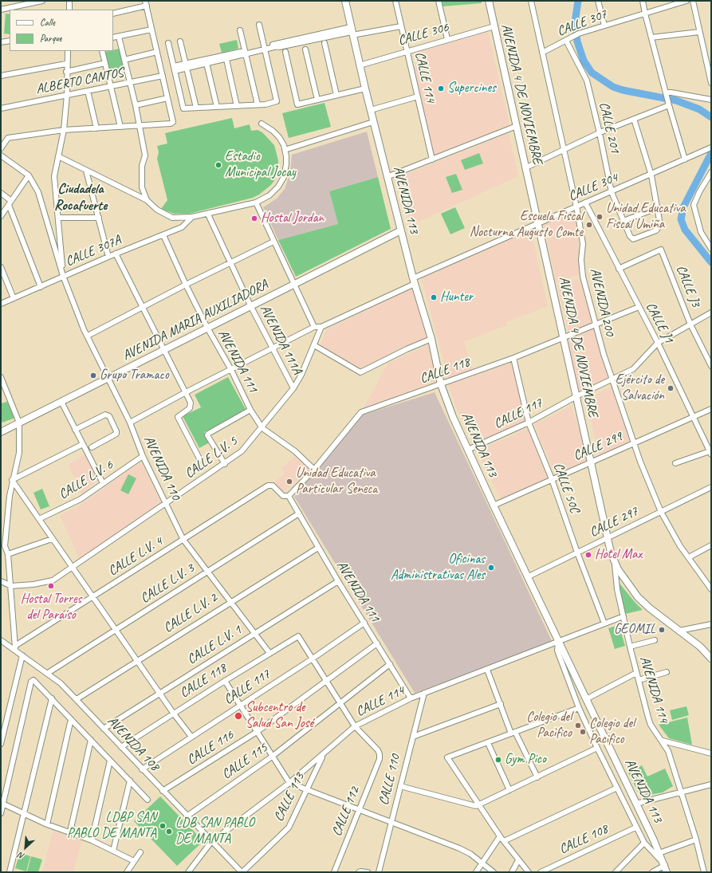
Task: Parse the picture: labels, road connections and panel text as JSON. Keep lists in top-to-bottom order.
{
  "streets": {
    "main road": ["AVENIDA 4 DE NOVIEMBRE", "AVENIDA 113", "AVENIDA MARIA AUXILIADORA"],
    "street": [
      "CALLE 307",
      "CALLE 306",
      "CALLE 114",
      "ALBERTO CANTOS",
      "CALLE 201",
      "CALLE 304",
      "CALLE 307A",
      "CALLE J3",
      "AVENIDA 200",
      "CALLE J1",
      "AVENIDA 111A",
      "AVENIDA 111",
      "CALLE 118",
      "CALLE 117",
      "CALLE 299",
      "CALLE L.V. 5",
      "AVENIDA 110",
      "CALLE L.V. 6",
      "CALLE 50C",
      "CALLE 297",
      "CALLE L.V. 4",
      "CALLE L.V. 3",
      "CALLE L.V. 2",
      "CALLE L.V. 1",
      "AVENIDA 114",
      "AVENIDA 108",
      "CALLE 116",
      "CALLE 115",
      "CALLE 110",
      "CALLE 113",
      "CALLE 112",
      "CALLE 108"
    ]
  },
  "crossings": [
    ["CALLE 307", "CALLE 201"],
    ["CALLE 307", "AVENIDA 200"],
    ["CALLE 306", "CALLE 114"],
    ["CALLE 306", "AVENIDA 4 DE NOVIEMBRE"],
    ["CALLE 306", "AVENIDA 113"],
    ["CALLE 114", "AVENIDA 113"],
    ["CALLE 114", "AVENIDA 111"],
    ["CALLE 114", "CALLE 50C"],
    ["CALLE 114", "AVENIDA 114"],
    ["CALLE 114", "AVENIDA 108"],
    ["CALLE 114", "CALLE 110"],
    ["CALLE 114", "CALLE 113"],
    ["CALLE 114", "CALLE 112"],
    ["AVENIDA 4 DE NOVIEMBRE", "CALLE 304"],
    ["AVENIDA 4 DE NOVIEMBRE", "CALLE 118"],
    ["AVENIDA 4 DE NOVIEMBRE", "CALLE 117"],
    ["AVENIDA 4 DE NOVIEMBRE", "CALLE 299"],
    ["AVENIDA 4 DE NOVIEMBRE", "CALLE 297"],
    ["AVENIDA 4 DE NOVIEMBRE", "AVENIDA 114"],
    ["CALLE 201", "CALLE 304"],
    ["CALLE 304", "AVENIDA 113"],
    ["CALLE 304", "AVENIDA 200"],
    ["CALLE 304", "CALLE J1"],
    ["CALLE 304", "CALLE L.V. 5"],
    ["AVENIDA 113", "AVENIDA MARIA AUXILIADORA"],
    ["AVENIDA 113", "CALLE 118"],
    ["AVENIDA 113", "CALLE 117"],
    ["AVENIDA 113", "CALLE 299"],
    ["AVENIDA 113", "CALLE 297"],
    ["CALLE 307A", "AVENIDA 111"],
    ["CALLE 307A", "AVENIDA 110"],
    ["CALLE J3", "CALLE J1"],
    ["CALLE J3", "CALLE 117"],
    ["AVENIDA 200", "CALLE 118"],
    ["AVENIDA 200", "CALLE 117"],
    ["AVENIDA 200", "CALLE 299"],
    ["AVENIDA 200", "CALLE 297"],
    ["AVENIDA MARIA AUXILIADORA", "AVENIDA 111A"],
    ["AVENIDA MARIA AUXILIADORA", "AVENIDA 111"],
    ["AVENIDA MARIA AUXILIADORA", "AVENIDA 110"],
    ["CALLE J1", "CALLE 118"],
    ["CALLE J1", "CALLE 117"],
    ["CALLE J1", "CALLE 299"],
    ["AVENIDA 111A", "CALLE L.V. 5"],
    ["AVENIDA 111", "CALLE 118"],
    ["AVENIDA 111", "CALLE 117"],
    ["AVENIDA 111", "CALLE L.V. 5"],
    ["AVENIDA 111", "CALLE L.V. 4"],
    ["AVENIDA 111", "CALLE L.V. 3"],
    ["AVENIDA 111", "CALLE L.V. 2"],
    ["AVENIDA 111", "CALLE L.V. 1"],
    ["AVENIDA 111", "CALLE 116"],
    ["AVENIDA 111", "CALLE 115"],
    ["CALLE 118", "CALLE 117"],
    ["CALLE 118", "AVENIDA 110"],
    ["CALLE 118", "CALLE 50C"],
    ["CALLE 118", "CALLE L.V. 4"],
    ["CALLE 118", "AVENIDA 108"],
    ["CALLE 117", "CALLE 50C"],
    ["CALLE 117", "AVENIDA 108"],
    ["CALLE 299", "CALLE 50C"],
    ["CALLE L.V. 5", "AVENIDA 110"],
    ["AVENIDA 110", "CALLE L.V. 6"],
    ["AVENIDA 110", "CALLE L.V. 4"],
    ["AVENIDA 110", "CALLE L.V. 3"],
    ["AVENIDA 110", "CALLE L.V. 2"],
    ["AVENIDA 110", "CALLE L.V. 1"],
    ["CALLE 50C", "CALLE 297"],
    ["CALLE L.V. 4", "AVENIDA 108"],
    ["CALLE L.V. 3", "AVENIDA 108"],
    ["CALLE L.V. 2", "AVENIDA 108"],
    ["CALLE L.V. 1", "AVENIDA 108"],
    ["AVENIDA 108", "CALLE 116"],
    ["AVENIDA 108", "CALLE 115"],
    ["AVENIDA 108", "CALLE 113"]
  ],
  "districts": ["Ciudadela Rocafuerte"],
  "places": [
    "Supercines",
    "Estadio Municipal Jocay",
    "Unidad Educativa Fiscal Umiña",
    "Hostal Jordan",
    "Escuela Fiscal Nocturna Augusto Comte",
    "Hunter",
    "Grupo Tramaco",
    "Ejército de Salvación",
    "Unidad Educativa Particular Seneca",
    "Hotel Max",
    "Oficinas Administrativas Ales",
    "Hostal Torres del Paraíso",
    "GEOMIL",
    "Subcentro de Salud San José",
    "Colegio del Pacìfico",
    "Colegio del Pacifico",
    "Gym Pico",
    "LDBP SAN PABLO DE MANTA",
    "LDB SAN PABLO DE MANTA"
  ],
  "legend": ["Calle", "Parque"],
  "north": "bottom left"
}
